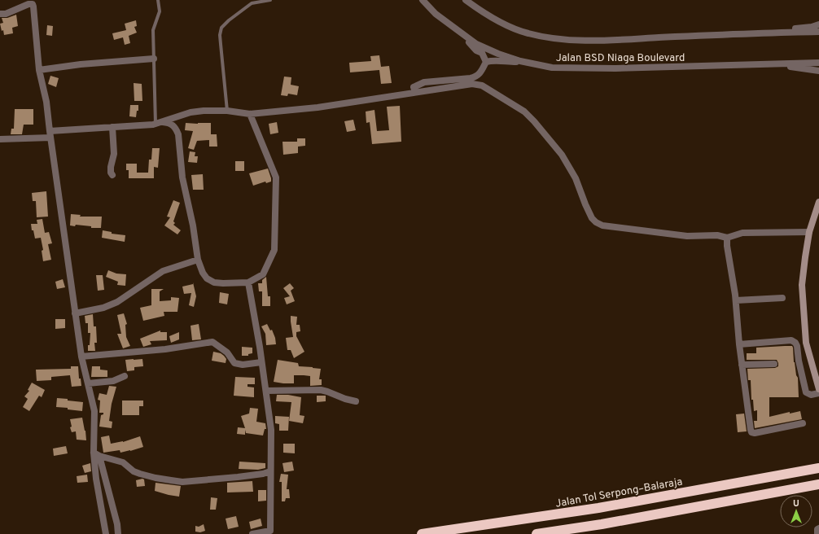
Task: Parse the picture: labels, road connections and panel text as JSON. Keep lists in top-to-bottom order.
{
  "streets": {
    "highway": ["Jalan Tol Serpong–Balaraja"],
    "street": ["Jalan BSD Niaga Boulevard"]
  },
  "north": "top"
}
